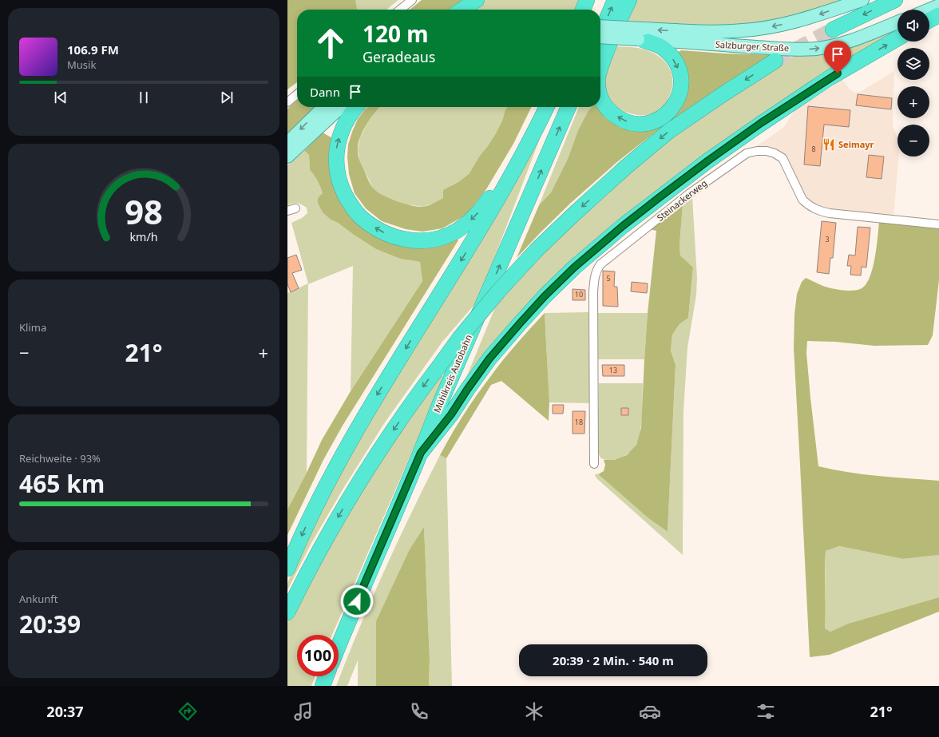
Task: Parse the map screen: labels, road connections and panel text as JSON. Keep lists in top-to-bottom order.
{
  "streets": {
    "highway": ["Mühlkreis Autobahn"],
    "main road": ["Salzburger Straße"],
    "street": ["Steinackerweg"]
  },
  "places": {
    "restaurant": ["Seimayr"]
  },
  "house_numbers": [
    "8",
    "3",
    "5",
    "10",
    "13",
    "18"
  ],
  "page": {
    "map_buttons": ["+", "−"],
    "turn": ["120 m", "Geradeaus"],
    "song": ["106.9 FM", "Musik"],
    "then": "Dann",
    "tile": [
      "Klima",
      ["Reichweite · 93%", "465 km"],
      ["Ankunft", "20:39"]
    ],
    "heat": ["−", "21°", "+"],
    "limit": "100",
    "trip": "20:39 · 2 Min. · 540 m",
    "tabs": ["20:37", "21°"],
    "gauge": ["98", "km/h"]
  }
}
